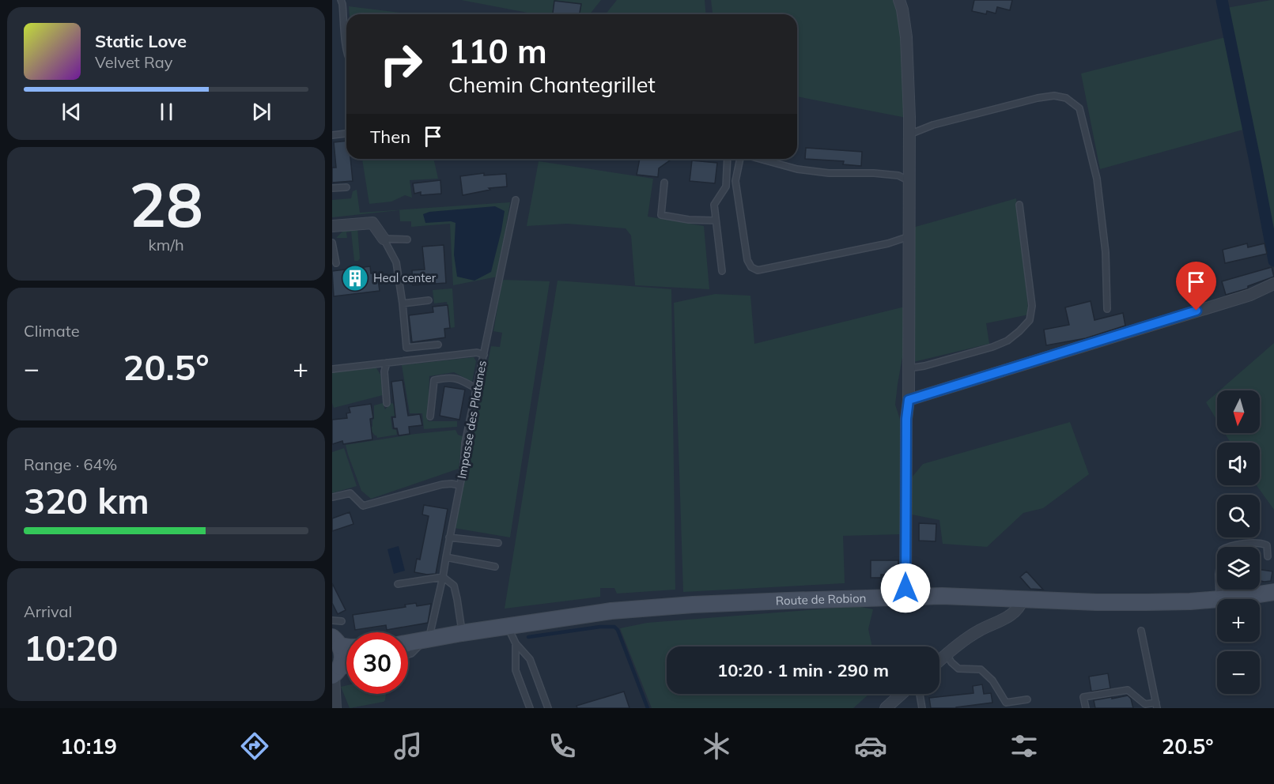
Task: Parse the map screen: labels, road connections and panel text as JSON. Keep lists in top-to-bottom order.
{
  "streets": {
    "main road": ["Route de Robion"],
    "lane": ["Impasse des Platanes"]
  },
  "crossings": [
    ["Impasse des Platanes", "Route de Robion"]
  ],
  "places": {
    "building": ["Heal center"]
  },
  "north": "bottom",
  "page": {
    "turn": ["110 m", "Chemin Chantegrillet"],
    "song": ["Static Love", "Velvet Ray"],
    "then": "Then",
    "tile": [
      ["28", "km/h"],
      "Climate",
      ["Range · 64%", "320 km"],
      ["Arrival", "10:20"]
    ],
    "heat": ["−", "20.5°", "+"],
    "map_buttons": ["+", "−"],
    "limit": "30",
    "trip": "10:20 · 1 min · 290 m",
    "tabs": ["10:19", "20.5°"]
  }
}
